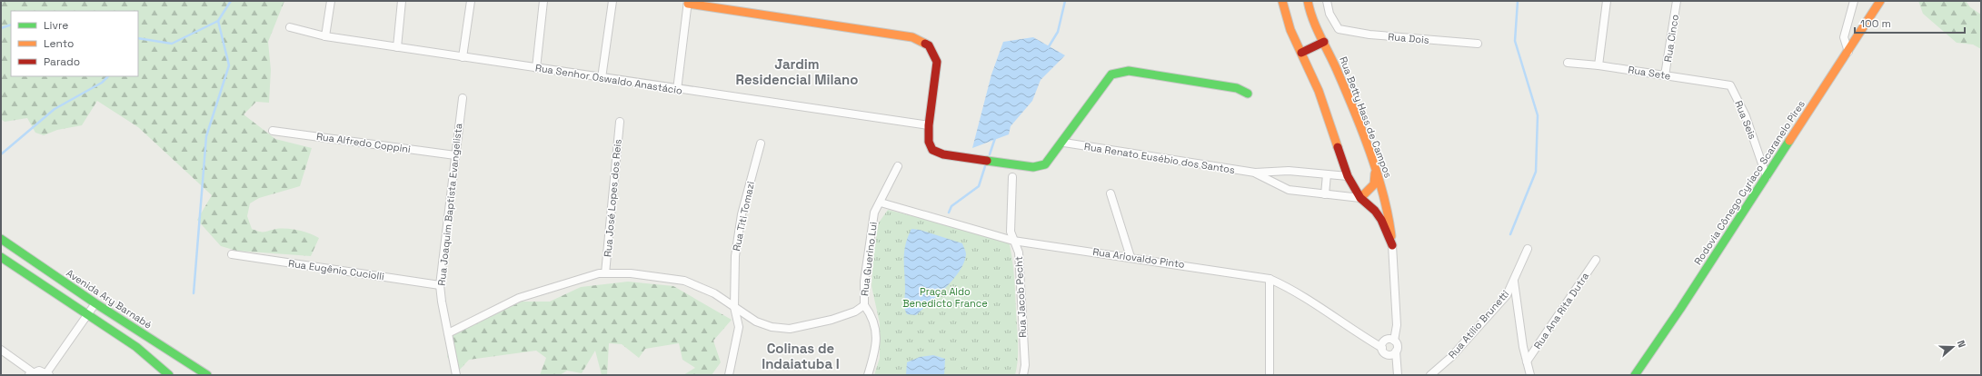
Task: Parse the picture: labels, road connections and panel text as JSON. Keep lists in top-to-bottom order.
{
  "streets": {
    "street": [
      "Rua Dois",
      "Rua Cinco",
      "Rua Sete",
      "Rua Senhor Oswaldo Anastácio",
      "Rua Betty Hass de Campos",
      "Rua Seis",
      "Rua Alfredo Coppini",
      "Rua Renato Eusébio dos Santos",
      "Rodovia Cônego Cyríaco Scaranelo Pires",
      "Rua José Lopes dos Reis",
      "Rua Joaquim Baptista Evangelista",
      "Rua Titi Tomazi",
      "Rua Ariovaldo Pinto",
      "Rua Guerino Lui",
      "Rua Eugênio Cuciolli",
      "Rua Jacob Pecht",
      "Avenida Ary Barnabé",
      "Rua Ana Rita Dutra",
      "Rua Atílio Brunetti"
    ]
  },
  "crossings": [
    ["Rua Cinco", "Rua Sete"],
    ["Rua Sete", "Rua Seis"],
    ["Rua Betty Hass de Campos", "Rua Renato Eusébio dos Santos"],
    ["Rua Betty Hass de Campos", "Rua Ariovaldo Pinto"],
    ["Rua Seis", "Rodovia Cônego Cyríaco Scaranelo Pires"],
    ["Rua Alfredo Coppini", "Rua Joaquim Baptista Evangelista"],
    ["Rua Joaquim Baptista Evangelista", "Rua Eugênio Cuciolli"],
    ["Rua Ariovaldo Pinto", "Rua Guerino Lui"],
    ["Rua Ariovaldo Pinto", "Rua Jacob Pecht"]
  ],
  "districts": ["Jardim Residencial Milano", "Colinas de Indaiatuba I"],
  "parks": ["Praça Aldo Benedicto France"],
  "legend": ["Livre", "Lento", "Parado"],
  "scale_bar": "100 m",
  "north": "right"
}
